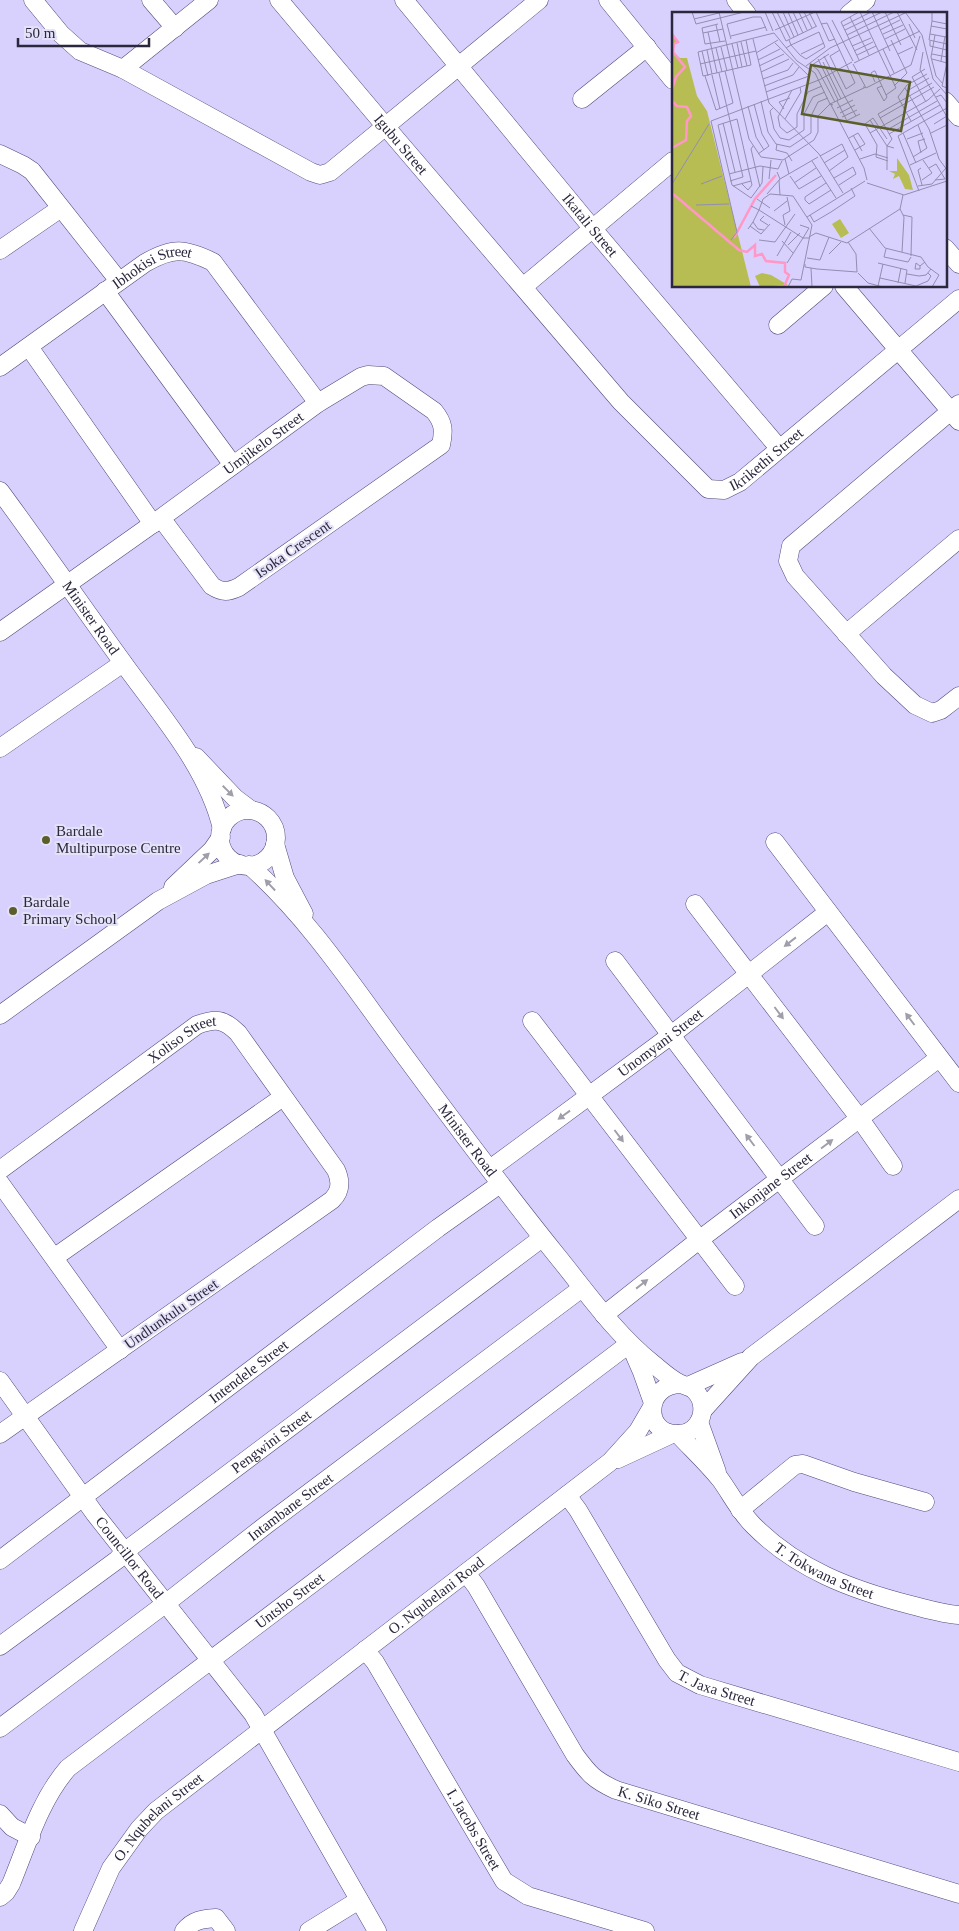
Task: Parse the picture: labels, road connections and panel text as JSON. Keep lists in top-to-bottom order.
{
  "streets": {
    "street": [
      "Igubu Street",
      "Ikatali Street",
      "Ibhokisi Street",
      "Umjikelo Street",
      "Ikrikethi Street",
      "Isoka Crescent",
      "Minister Road",
      "Xoliso Street",
      "Unomyani Street",
      "Inkonjane Street",
      "Undlunkulu Street",
      "Intendele Street",
      "Pengwini Street",
      "Intambane Street",
      "Councillor Road",
      "T. Tokwana Street",
      "O. Nqubelani Road",
      "Untsho Street",
      "T. Jaxa Street",
      "K. Siko Street",
      "O. Nqubelani Street",
      "I. Jacobs Street"
    ]
  },
  "crossings": [
    ["Igubu Street", "Ikrikethi Street"],
    ["Ikatali Street", "Ikrikethi Street"],
    ["Ibhokisi Street", "Umjikelo Street"],
    ["Umjikelo Street", "Isoka Crescent"],
    ["Umjikelo Street", "Minister Road"],
    ["Minister Road", "Unomyani Street"],
    ["Minister Road", "Inkonjane Street"],
    ["Minister Road", "Intendele Street"],
    ["Minister Road", "Pengwini Street"],
    ["Minister Road", "Intambane Street"],
    ["Minister Road", "T. Tokwana Street"],
    ["Minister Road", "O. Nqubelani Road"],
    ["Minister Road", "Untsho Street"],
    ["Xoliso Street", "Undlunkulu Street"],
    ["Undlunkulu Street", "Councillor Road"],
    ["Intendele Street", "Councillor Road"],
    ["Pengwini Street", "Councillor Road"],
    ["Intambane Street", "Councillor Road"],
    ["Councillor Road", "O. Nqubelani Road"],
    ["Councillor Road", "Untsho Street"],
    ["Councillor Road", "O. Nqubelani Street"],
    ["T. Tokwana Street", "O. Nqubelani Road"],
    ["O. Nqubelani Road", "T. Jaxa Street"],
    ["O. Nqubelani Road", "K. Siko Street"],
    ["O. Nqubelani Road", "O. Nqubelani Street"],
    ["O. Nqubelani Road", "I. Jacobs Street"]
  ],
  "one_way": ["Unomyani Street"],
  "places": ["Bardale Multipurpose Centre", "Bardale Primary School"],
  "scale_bar": "50 m"
}
